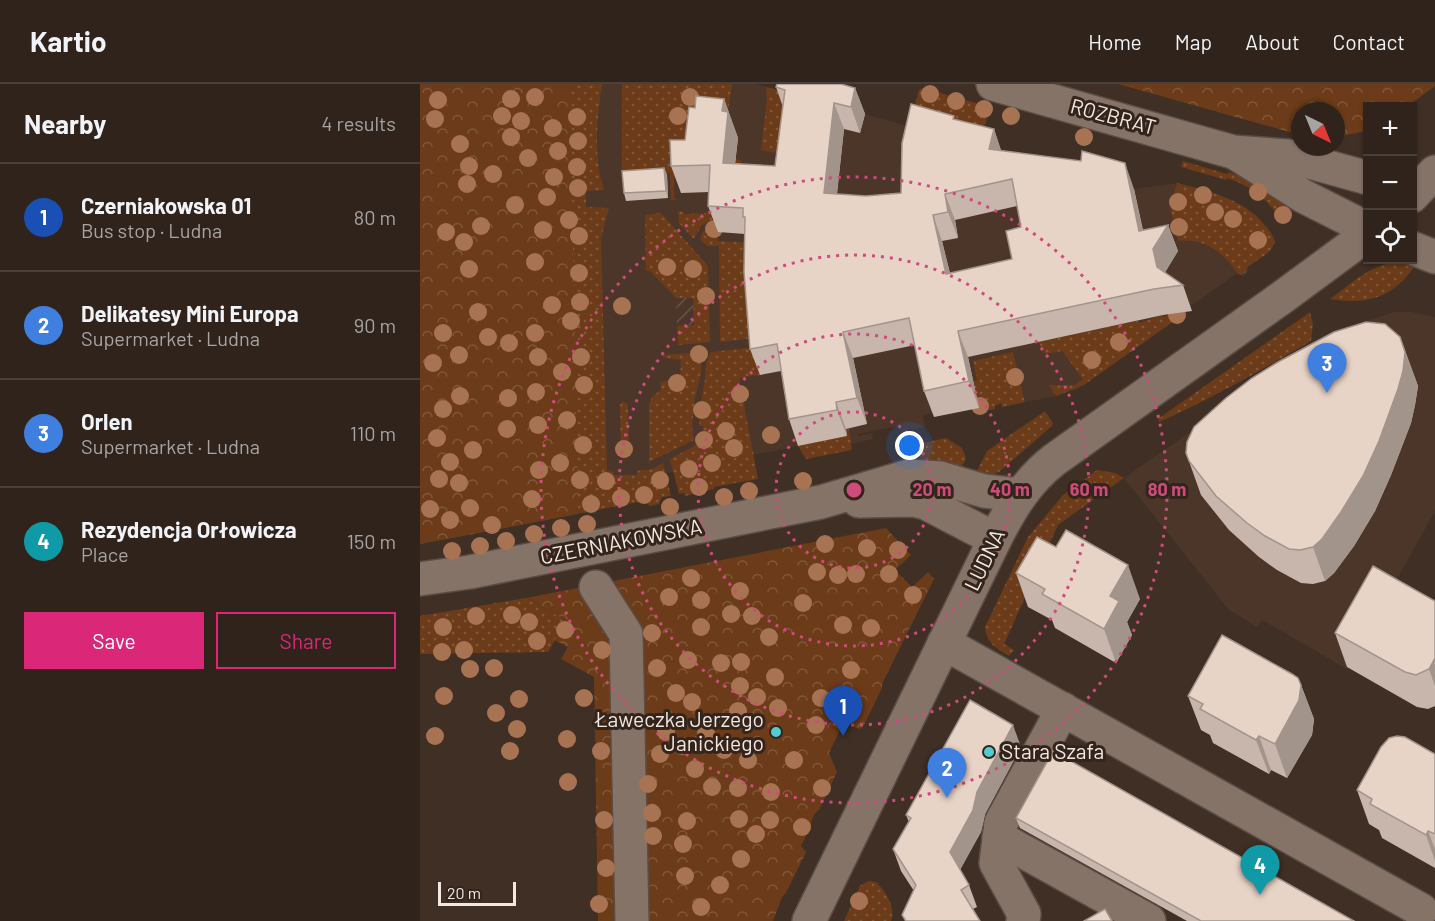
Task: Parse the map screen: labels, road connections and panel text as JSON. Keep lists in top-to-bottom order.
{
  "streets": {
    "street": ["ROZBRAT", "CZERNIAKOWSKA", "LUDNA"]
  },
  "crossings": [
    ["CZERNIAKOWSKA", "LUDNA"]
  ],
  "places": ["Ławeczka Jerzego Janickiego", "Stara Szafa"],
  "scale_bar": "20 m",
  "north": "bottom right",
  "page": {
    "header": "Kartio",
    "nav": [
      "Home",
      "Map",
      "About",
      "Contact"
    ],
    "heading": ["Nearby", "4 results"],
    "map_buttons": ["+", "−"],
    "list": [
      {
        "mark": "1",
        "name": "Czerniakowska 01",
        "note": "Bus stop · Ludna",
        "value": "80 m"
      },
      {
        "mark": "2",
        "name": "Delikatesy Mini Europa",
        "note": "Supermarket · Ludna",
        "value": "90 m"
      },
      {
        "mark": "3",
        "name": "Orlen",
        "note": "Supermarket · Ludna",
        "value": "110 m"
      },
      {
        "mark": "4",
        "name": "Rezydencja Orłowicza",
        "note": "Place",
        "value": "150 m"
      }
    ],
    "pins": [
      "3",
      "1",
      "2",
      "4"
    ],
    "buttons": ["Save", "Share"],
    "scale": "20 m"
  },
  "rings": [
    "20 m",
    "40 m",
    "60 m",
    "80 m"
  ]
}
